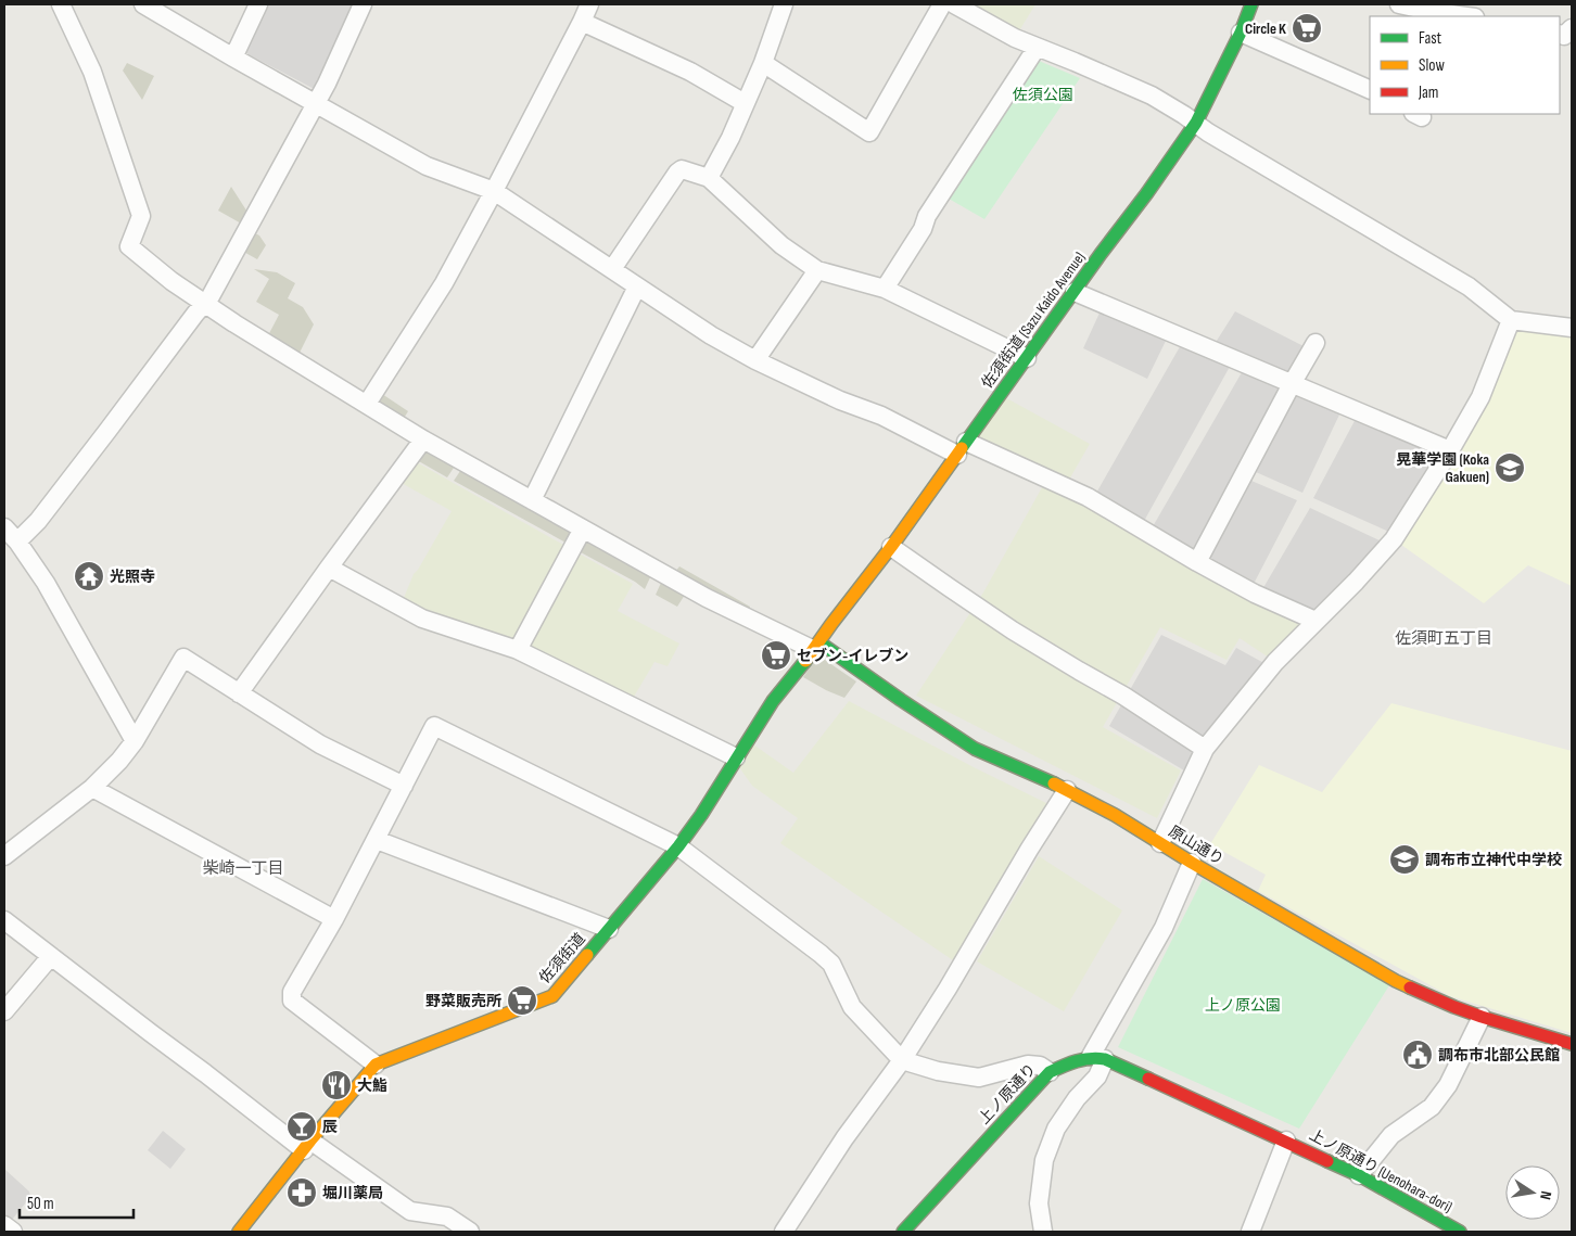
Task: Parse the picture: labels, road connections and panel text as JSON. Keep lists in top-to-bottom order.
{
  "streets": {
    "street": [
      "佐須街道 (Sazu Kaido Avenue)",
      "原山通り",
      "佐須街道",
      "上ノ原通り",
      "上ノ原通り (Uenohara-dori)"
    ]
  },
  "crossings": [
    ["佐須街道 (Sazu Kaido Avenue)", "原山通り"],
    ["佐須街道 (Sazu Kaido Avenue)", "佐須街道"],
    ["原山通り", "佐須街道"]
  ],
  "districts": ["佐須町五丁目", "柴崎一丁目"],
  "parks": ["佐須公園", "上ノ原公園"],
  "places": {
    "supermarket": ["Circle K", "セブン-イレブン", "野菜販売所"],
    "school or university": ["晃華学園 (Koka Gakuen)", "調布市立神代中学校"],
    "temple": ["光照寺"],
    "public building": ["調布市北部公民館"],
    "restaurant": ["大鮨"],
    "bar": ["辰"],
    "pharmacy": ["堀川薬局"]
  },
  "legend": ["Fast", "Slow", "Jam"],
  "scale_bar": "50 m",
  "north": "right"
}
